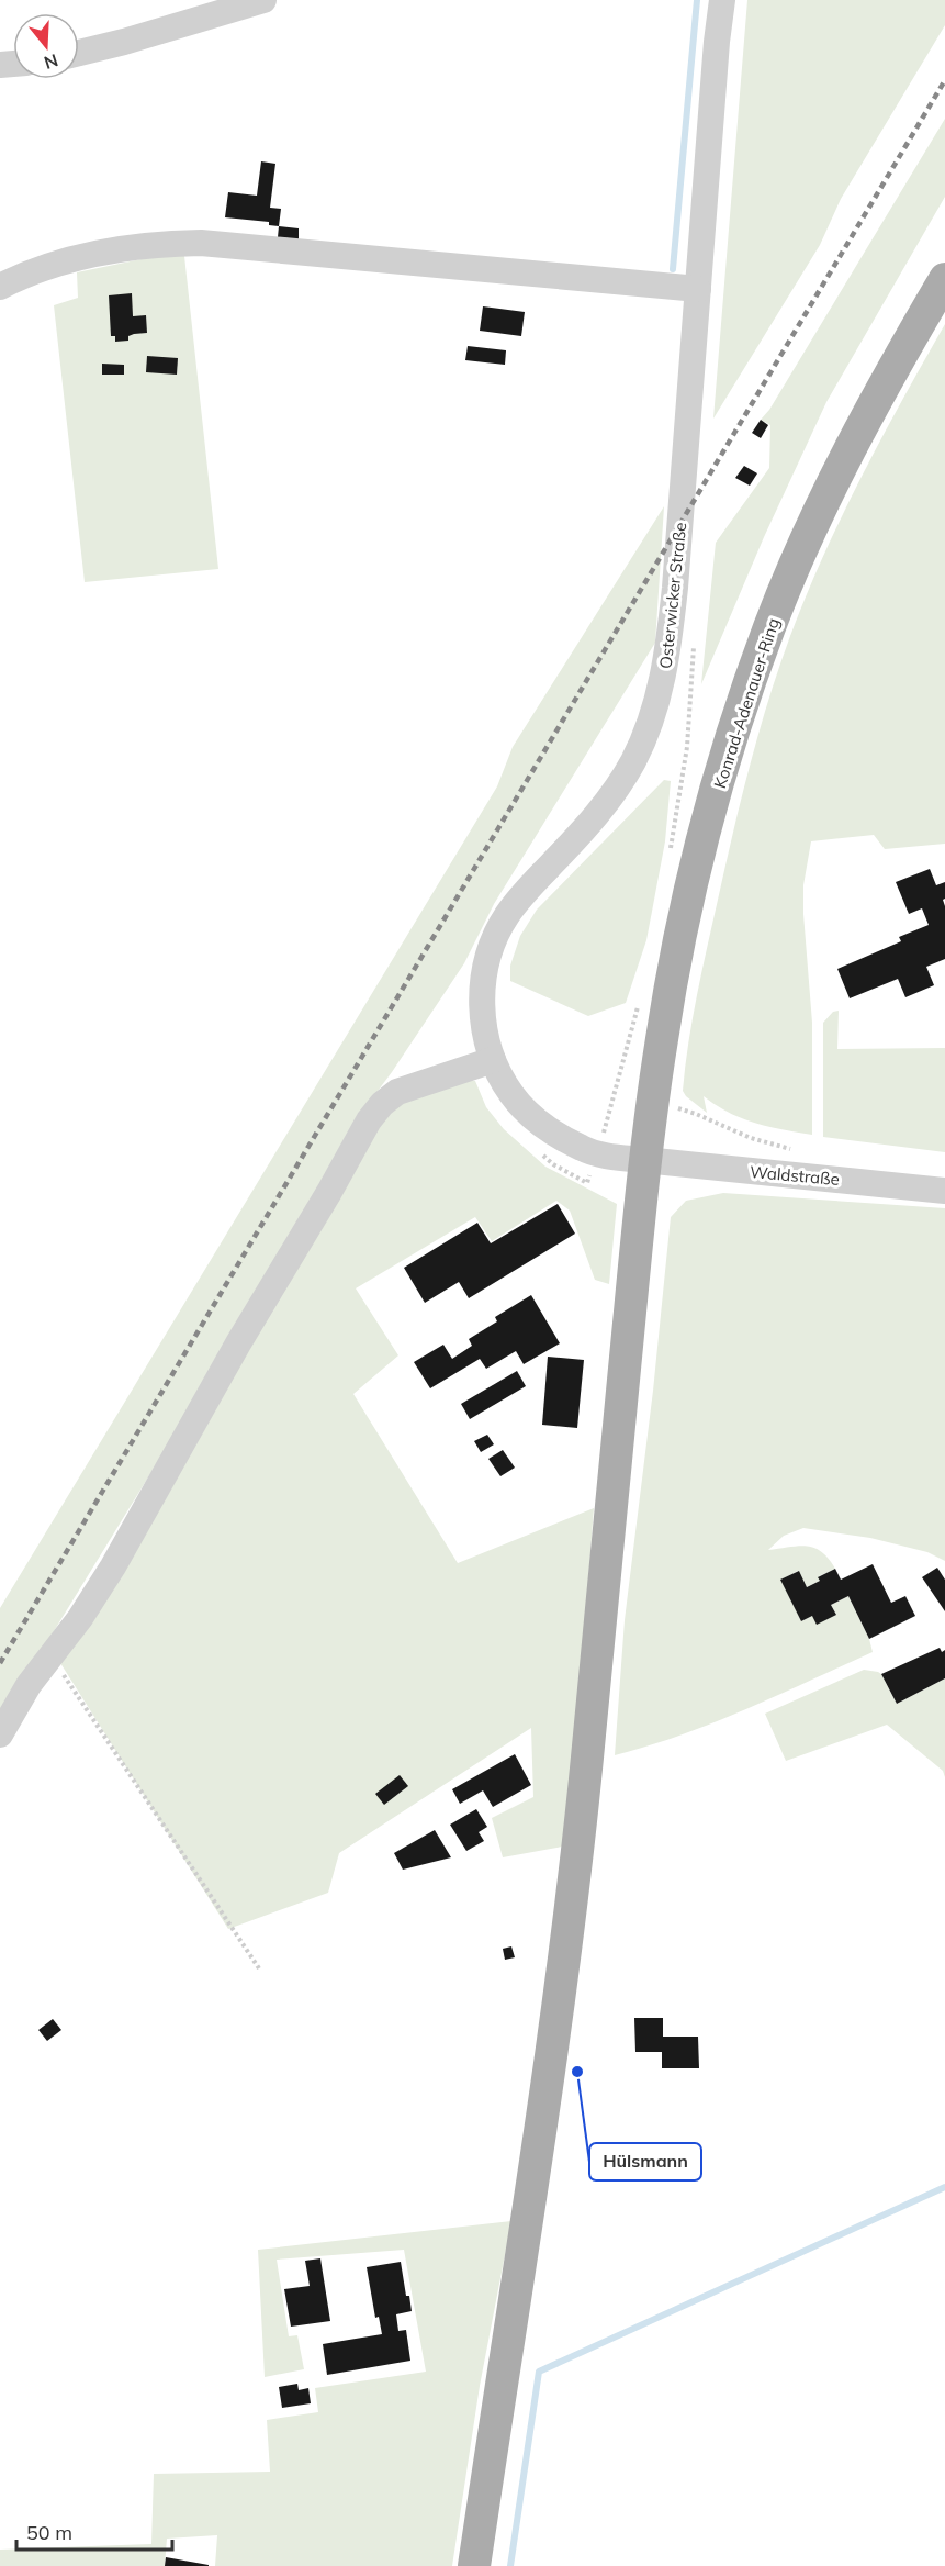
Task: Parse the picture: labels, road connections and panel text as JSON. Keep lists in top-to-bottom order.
{
  "streets": {
    "main road": ["Konrad-Adenauer-Ring"],
    "street": ["Osterwicker Straße", "Waldstraße"]
  },
  "crossings": [
    ["Osterwicker Straße", "Konrad-Adenauer-Ring"],
    ["Osterwicker Straße", "Waldstraße"],
    ["Konrad-Adenauer-Ring", "Waldstraße"]
  ],
  "places": ["Hülsmann"],
  "scale_bar": "50 m",
  "north": "bottom"
}
